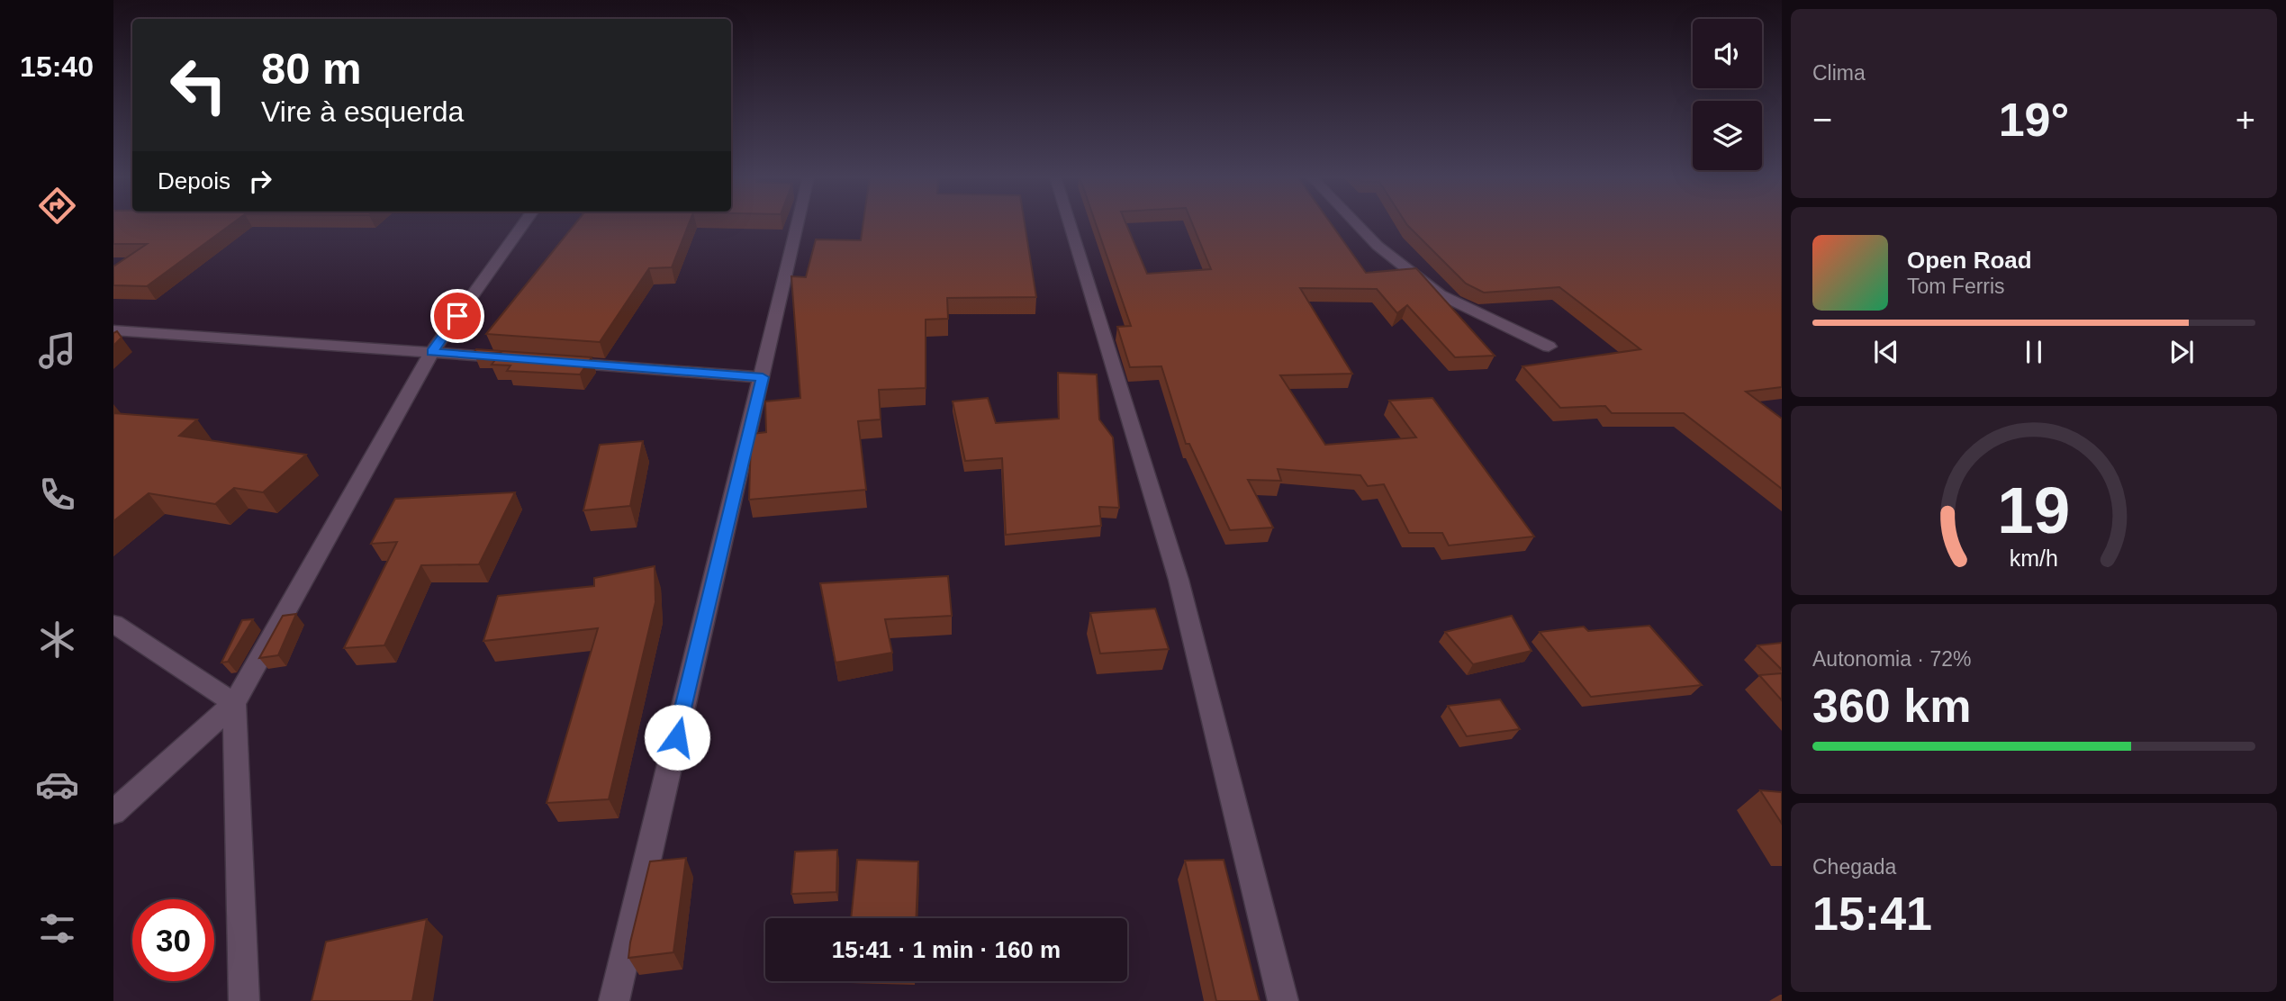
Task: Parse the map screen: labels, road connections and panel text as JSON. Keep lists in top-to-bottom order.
{
  "page": {
    "tabs": "15:40",
    "tile": [
      "Clima",
      ["Autonomia · 72%", "360 km"],
      ["Chegada", "15:41"]
    ],
    "turn": ["80 m", "Vire à esquerda"],
    "heat": ["−", "19°", "+"],
    "then": "Depois",
    "song": ["Open Road", "Tom Ferris"],
    "limit": "30",
    "trip": "15:41 · 1 min · 160 m",
    "gauge": ["19", "km/h"]
  }
}
